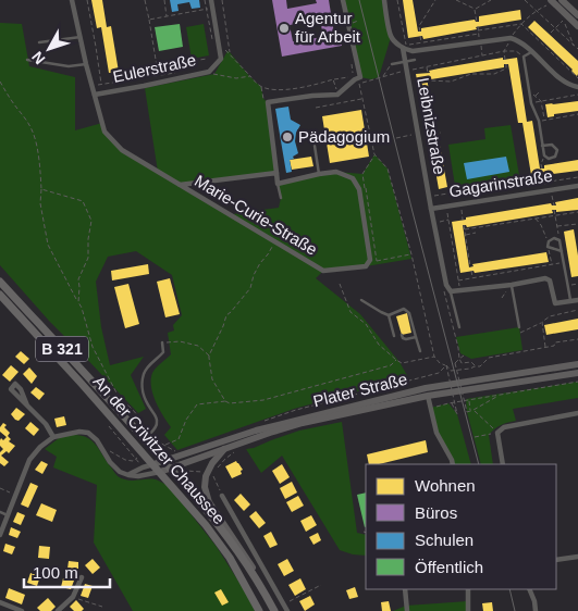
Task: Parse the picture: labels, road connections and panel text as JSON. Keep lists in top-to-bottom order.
{
  "streets": {
    "main road": ["B 321", "An der Crivitzer Chaussee"],
    "street": [
      "Eulerstraße",
      "Leibnizstraße",
      "Gagarinstraße",
      "Marie-Curie-Straße",
      "Plater Straße"
    ]
  },
  "crossings": [
    ["Eulerstraße", "Marie-Curie-Straße"],
    ["Leibnizstraße", "Gagarinstraße"],
    ["B 321", "An der Crivitzer Chaussee"],
    ["Plater Straße", "An der Crivitzer Chaussee"]
  ],
  "places": ["Agentur für Arbeit", "Pädagogium"],
  "legend": [
    "Wohnen",
    "Büros",
    "Schulen",
    "Öffentlich"
  ],
  "scale_bar": "100 m",
  "north": "bottom left"
}
